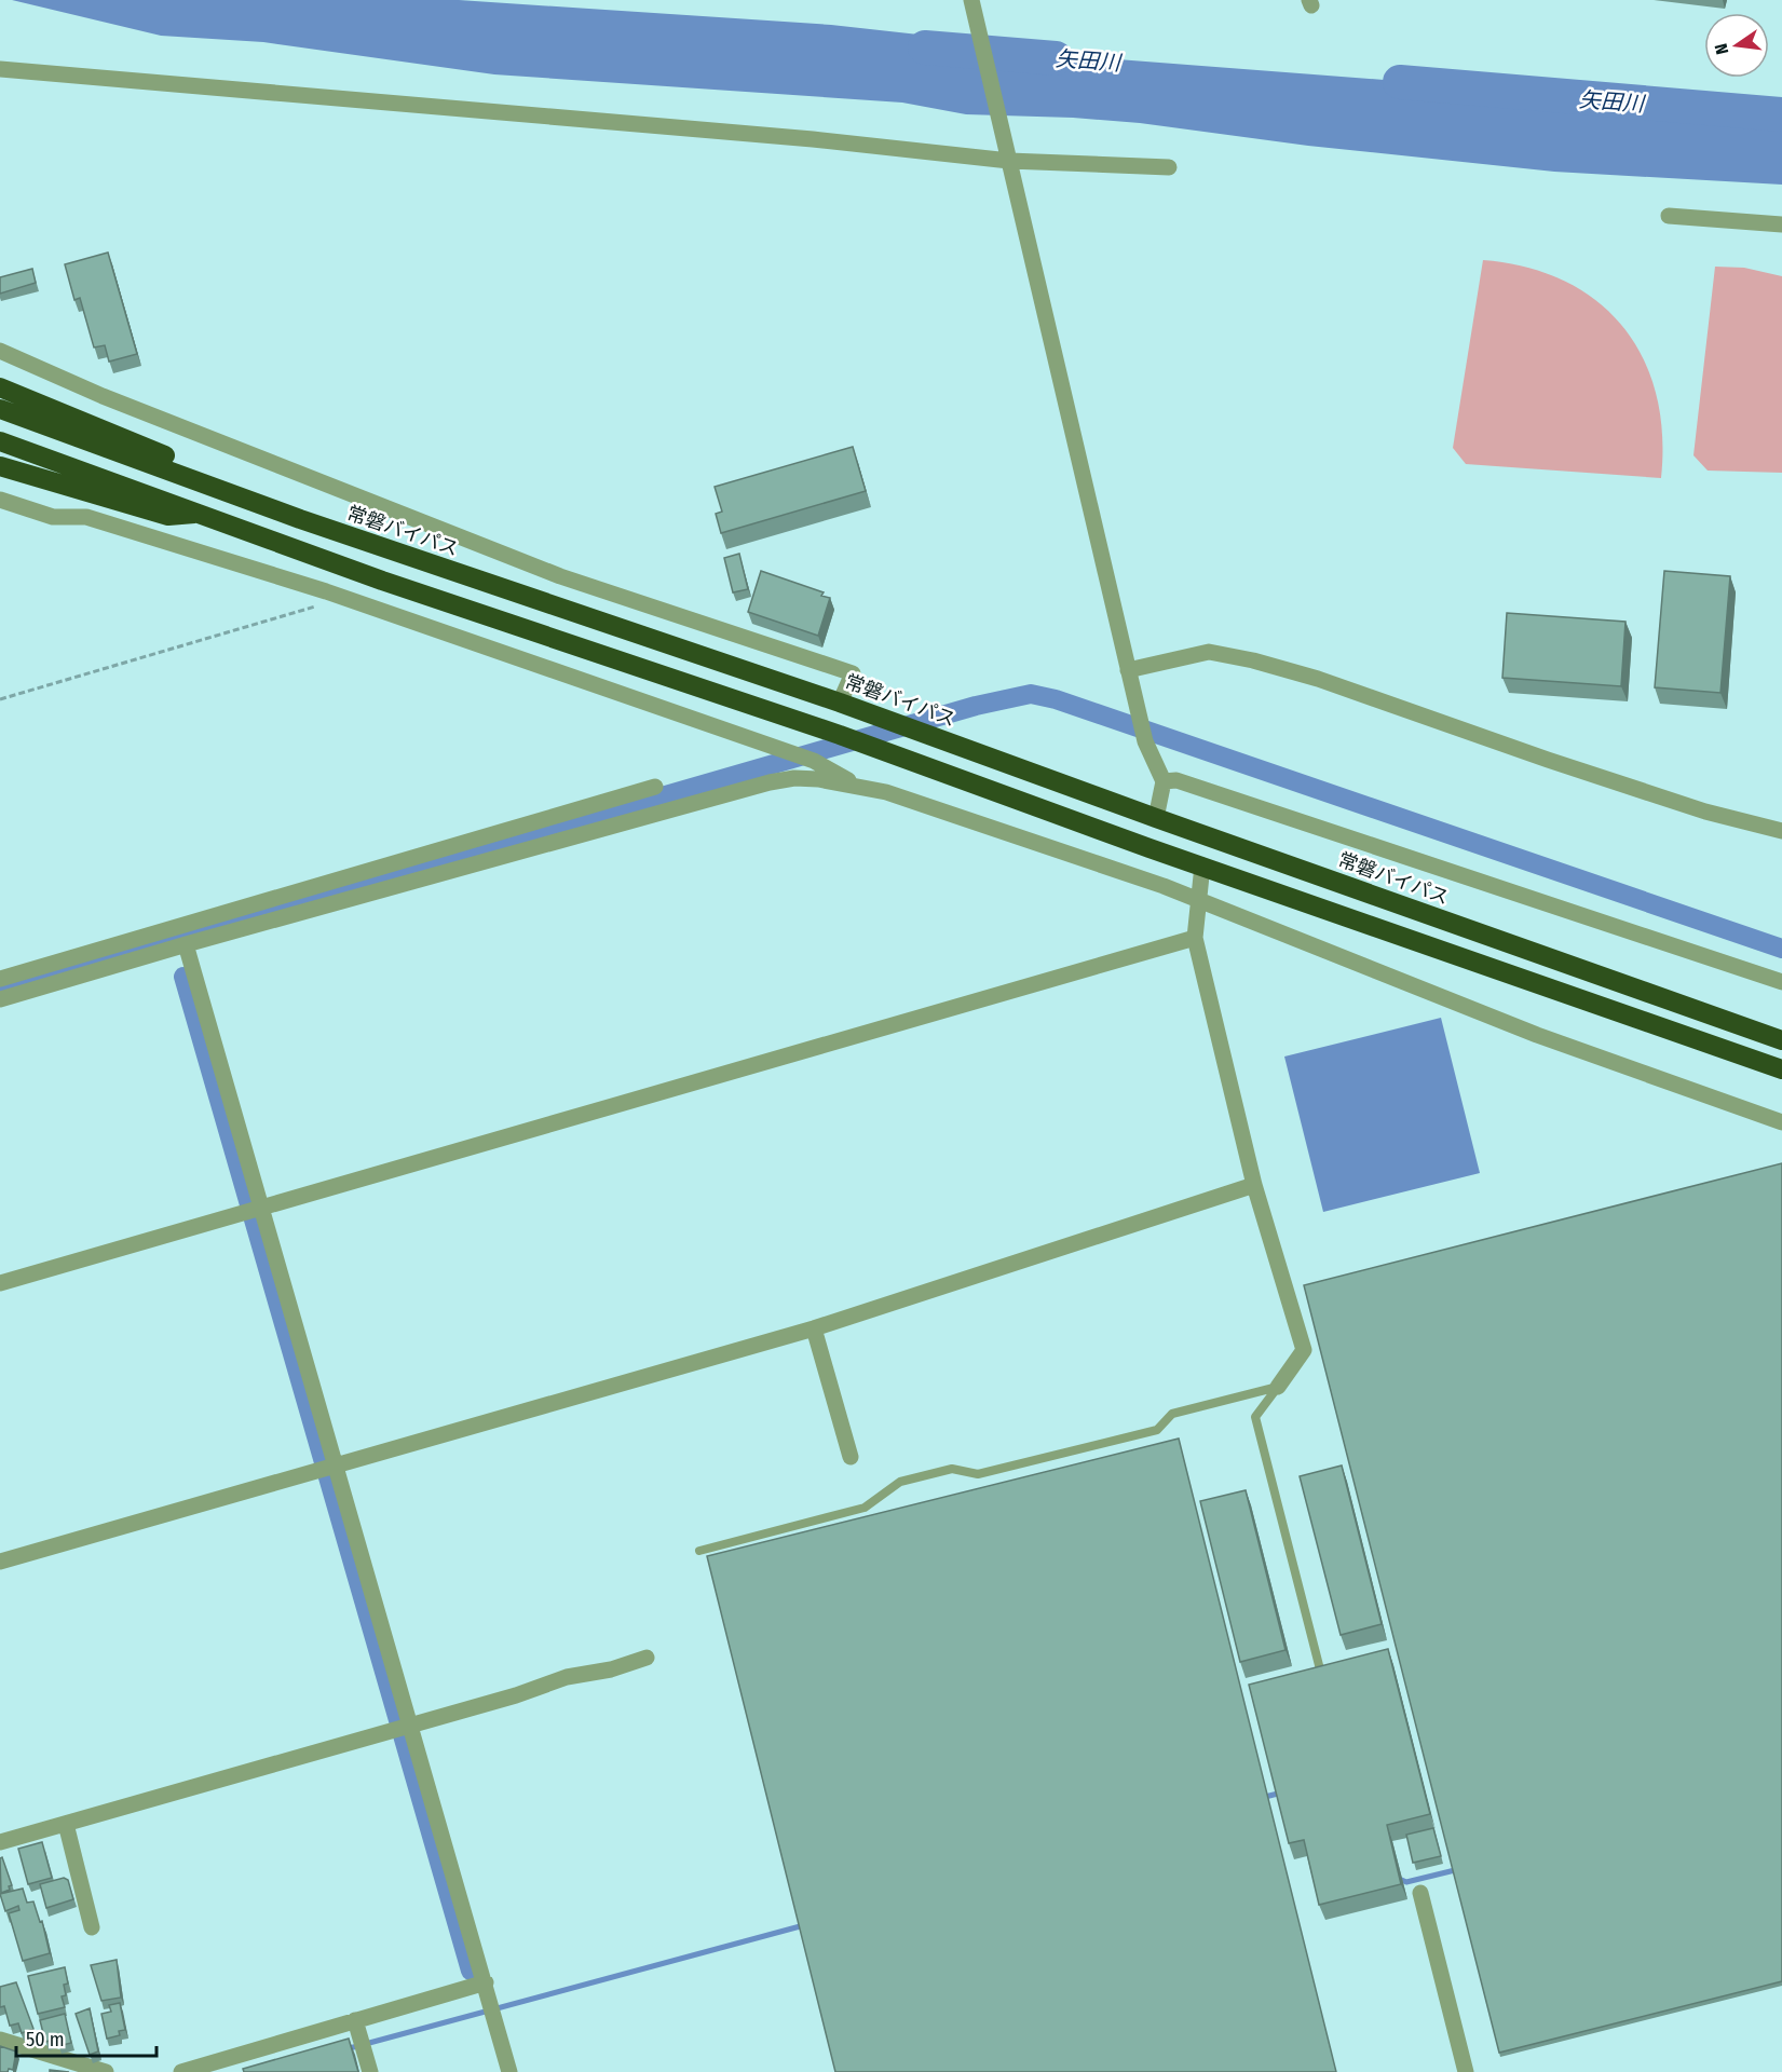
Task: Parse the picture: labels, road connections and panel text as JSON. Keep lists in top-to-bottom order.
{
  "streets": {
    "highway": ["常磐バイパス"]
  },
  "water": ["矢田川"],
  "scale_bar": "50 m",
  "north": "left"
}
